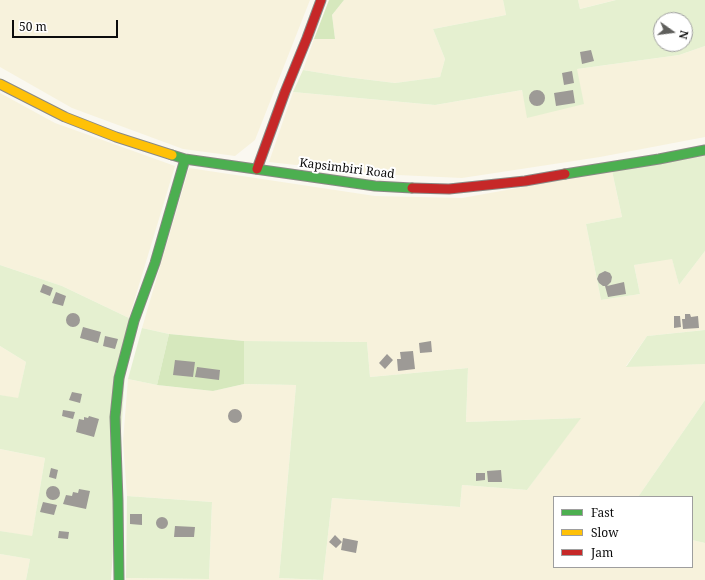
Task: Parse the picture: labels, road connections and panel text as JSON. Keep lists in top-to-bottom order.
{
  "streets": {
    "street": ["Kapsimbiri Road"]
  },
  "legend": ["Fast", "Slow", "Jam"],
  "scale_bar": "50 m",
  "north": "right"
}
